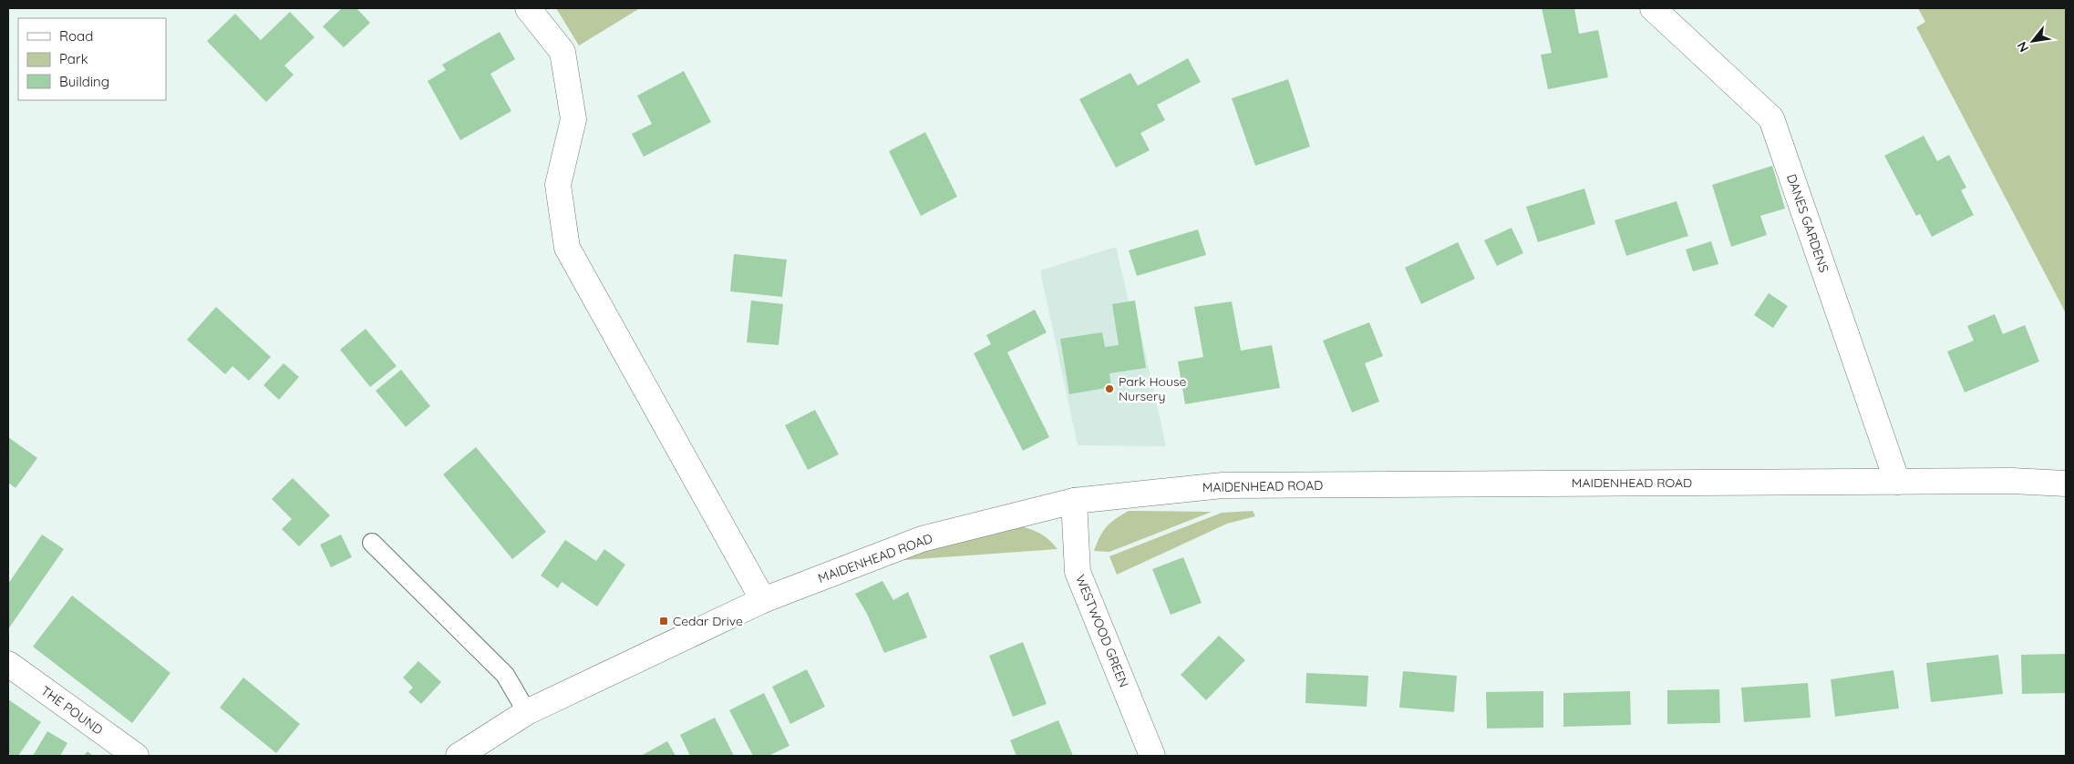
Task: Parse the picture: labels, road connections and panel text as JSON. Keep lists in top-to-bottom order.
{
  "streets": {
    "main road": [
      "DANES GARDENS",
      "MAIDENHEAD ROAD",
      "WESTWOOD GREEN",
      "THE POUND"
    ]
  },
  "crossings": [
    ["DANES GARDENS", "MAIDENHEAD ROAD"],
    ["MAIDENHEAD ROAD", "WESTWOOD GREEN"]
  ],
  "places": {
    "other": ["Park House Nursery"],
    "transit": ["Cedar Drive"]
  },
  "legend": ["Road", "Park", "Building"],
  "north": "bottom left"
}
